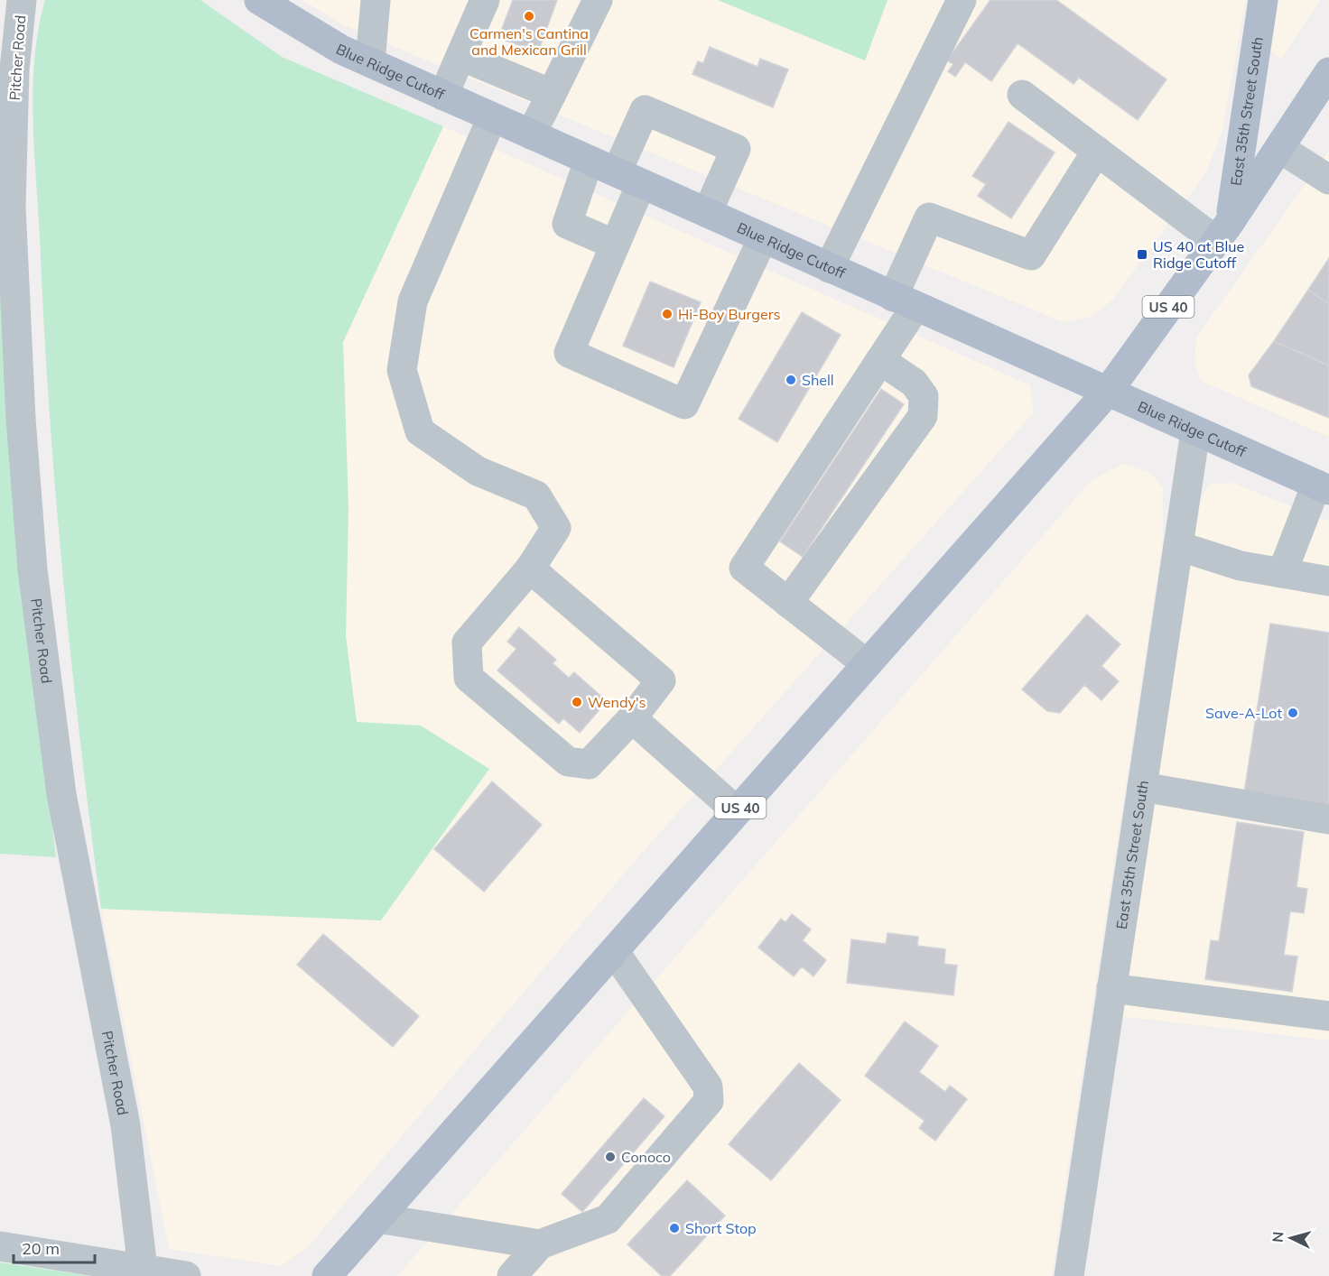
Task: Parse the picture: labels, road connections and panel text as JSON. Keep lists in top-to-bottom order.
{
  "streets": {
    "main road": ["Blue Ridge Cutoff", "East 35th Street South", "US 40"],
    "street": ["Pitcher Road"]
  },
  "crossings": [
    ["Blue Ridge Cutoff", "East 35th Street South"],
    ["Blue Ridge Cutoff", "US 40"],
    ["East 35th Street South", "US 40"]
  ],
  "places": {
    "other": [
      "Carmen's Cantina and Mexican Grill",
      "Hi-Boy Burgers",
      "Shell",
      "Wendy's",
      "Save-A-Lot",
      "Conoco",
      "Short Stop"
    ],
    "transit": ["US 40 at Blue Ridge Cutoff"]
  },
  "scale_bar": "20 m",
  "north": "left"
}
